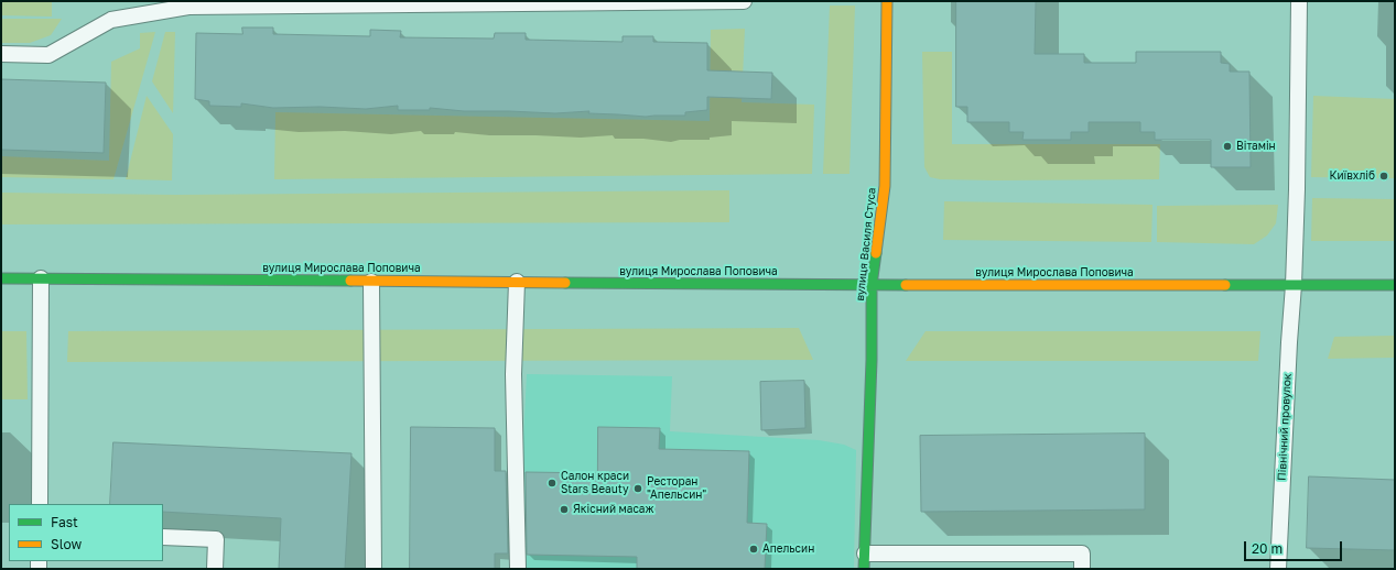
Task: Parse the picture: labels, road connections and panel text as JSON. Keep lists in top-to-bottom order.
{
  "streets": {
    "street": ["вулиця Василя Стуса", "вулиця Мирослава Поповича"],
    "lane": ["Північний провулок"]
  },
  "crossings": [
    ["вулиця Василя Стуса", "вулиця Мирослава Поповича"],
    ["вулиця Мирослава Поповича", "Північний провулок"]
  ],
  "places": [
    "Вітамін",
    "Київхліб",
    "Салон краси Stars Beauty",
    "Ресторан \"Апельсин\"",
    "Якісний масаж",
    "Апельсин"
  ],
  "legend": ["Fast", "Slow"],
  "scale_bar": "20 m"
}
